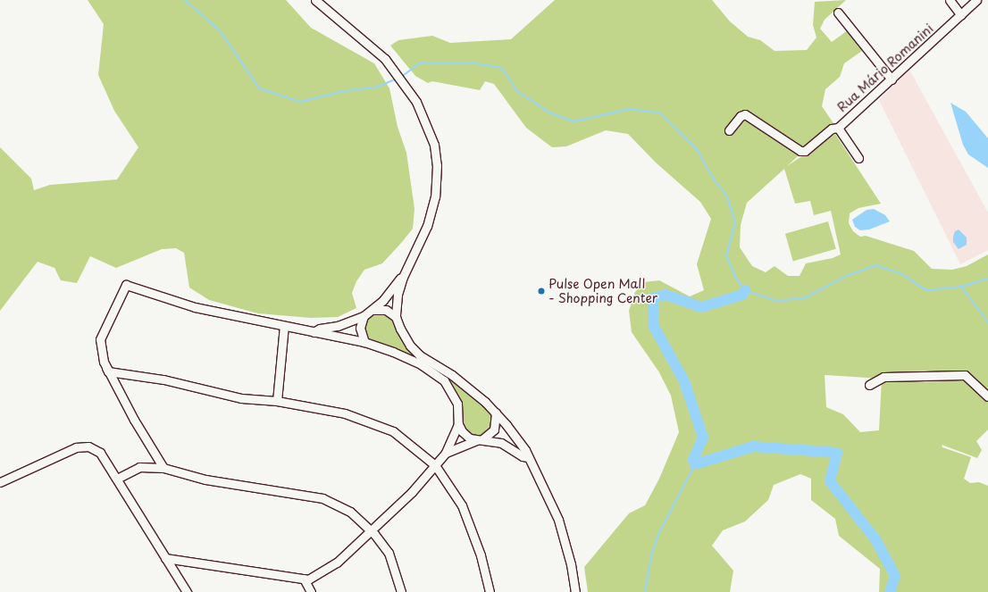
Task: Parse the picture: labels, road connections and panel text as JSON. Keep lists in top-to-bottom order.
{
  "streets": {
    "street": ["Rua Mário Romanini"]
  },
  "places": ["Pulse Open Mall - Shopping Center"]
}
